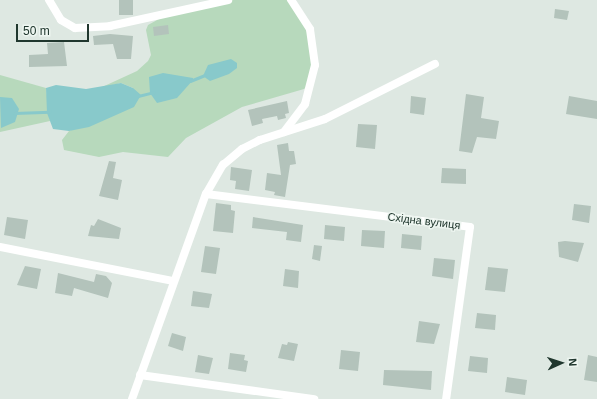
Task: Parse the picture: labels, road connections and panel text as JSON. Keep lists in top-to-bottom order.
{
  "streets": {
    "street": ["Східна вулиця"]
  },
  "scale_bar": "50 m",
  "north": "right"
}
